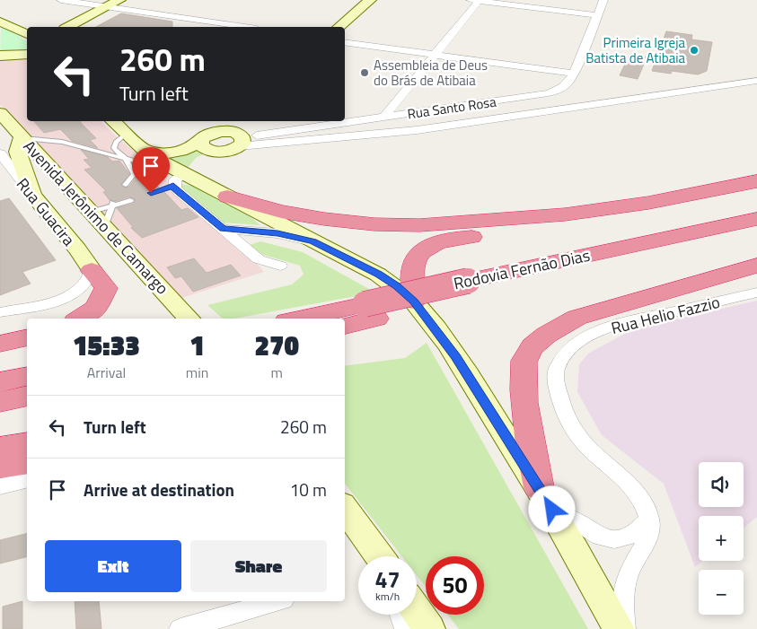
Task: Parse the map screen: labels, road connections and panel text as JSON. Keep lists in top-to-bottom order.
{
  "streets": {
    "highway": ["Rodovia Fernão Dias"],
    "main road": ["Rua Guacira", "Avenida Jerônimo de Camargo"],
    "street": ["Rua Santo Rosa", "Rua Helio Fazzio"]
  },
  "places": ["Primeira Igreja Batista de Atibaia", "Assembleia de Deus do Brás de Atibaia"],
  "page": {
    "turn": ["260 m", "Turn left"],
    "eta": [
      "15:33",
      "Arrival",
      "1",
      "min",
      "270",
      "m"
    ],
    "list": [
      {
        "name": "Turn left",
        "value": "260 m"
      },
      {
        "name": "Arrive at destination",
        "value": "10 m"
      }
    ],
    "map_buttons": ["+", "−"],
    "buttons": ["Exit", "Share"],
    "speed": "47 km/h",
    "limit": "50"
  }
}
